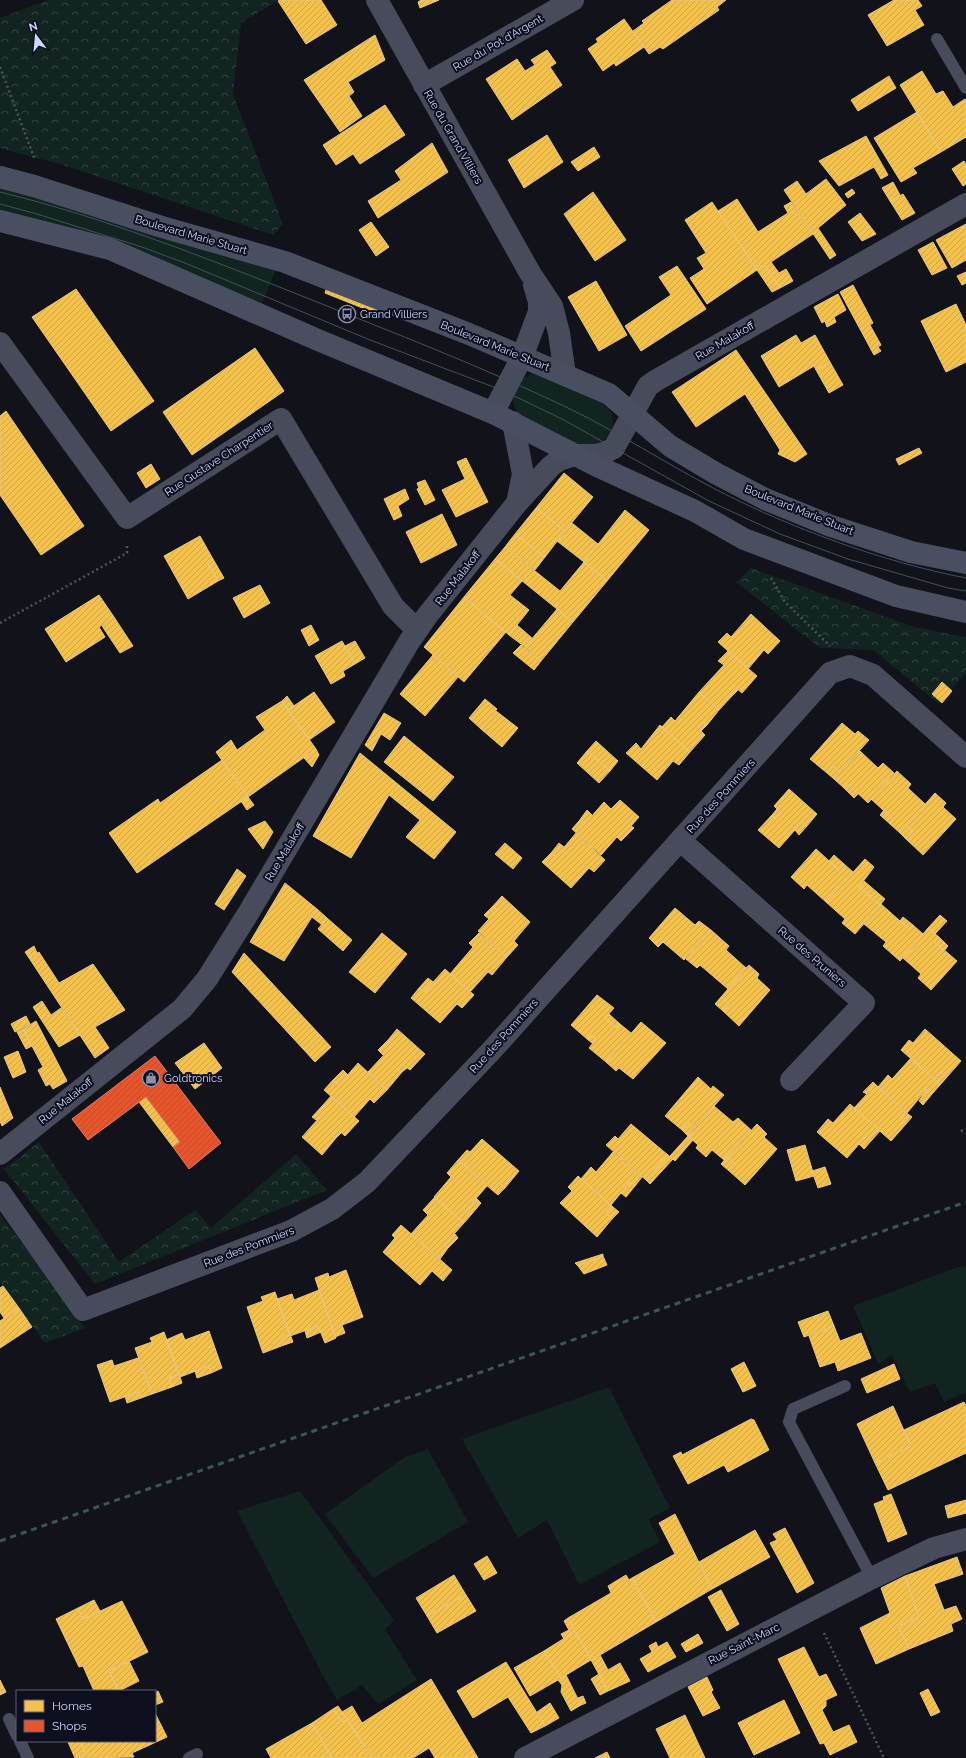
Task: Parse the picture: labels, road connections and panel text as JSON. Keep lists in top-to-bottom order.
{
  "streets": {
    "main road": ["Boulevard Marie Stuart"],
    "street": [
      "Rue du Pot d'Argent",
      "Rue du Grand Villiers",
      "Rue Malakoff",
      "Rue Gustave Charpentier",
      "Rue des Pommiers",
      "Rue des Pruniers",
      "Rue Saint-Marc"
    ]
  },
  "crossings": [
    ["Rue du Pot d'Argent", "Rue du Grand Villiers"],
    ["Rue du Grand Villiers", "Boulevard Marie Stuart"],
    ["Boulevard Marie Stuart", "Rue Malakoff"],
    ["Rue Malakoff", "Rue Gustave Charpentier"],
    ["Rue des Pommiers", "Rue des Pruniers"]
  ],
  "places": {
    "bus stop": ["Grand Villiers"],
    "shop": ["Goldtronics"]
  },
  "legend": ["Homes", "Shops"],
  "north": "top"
}
